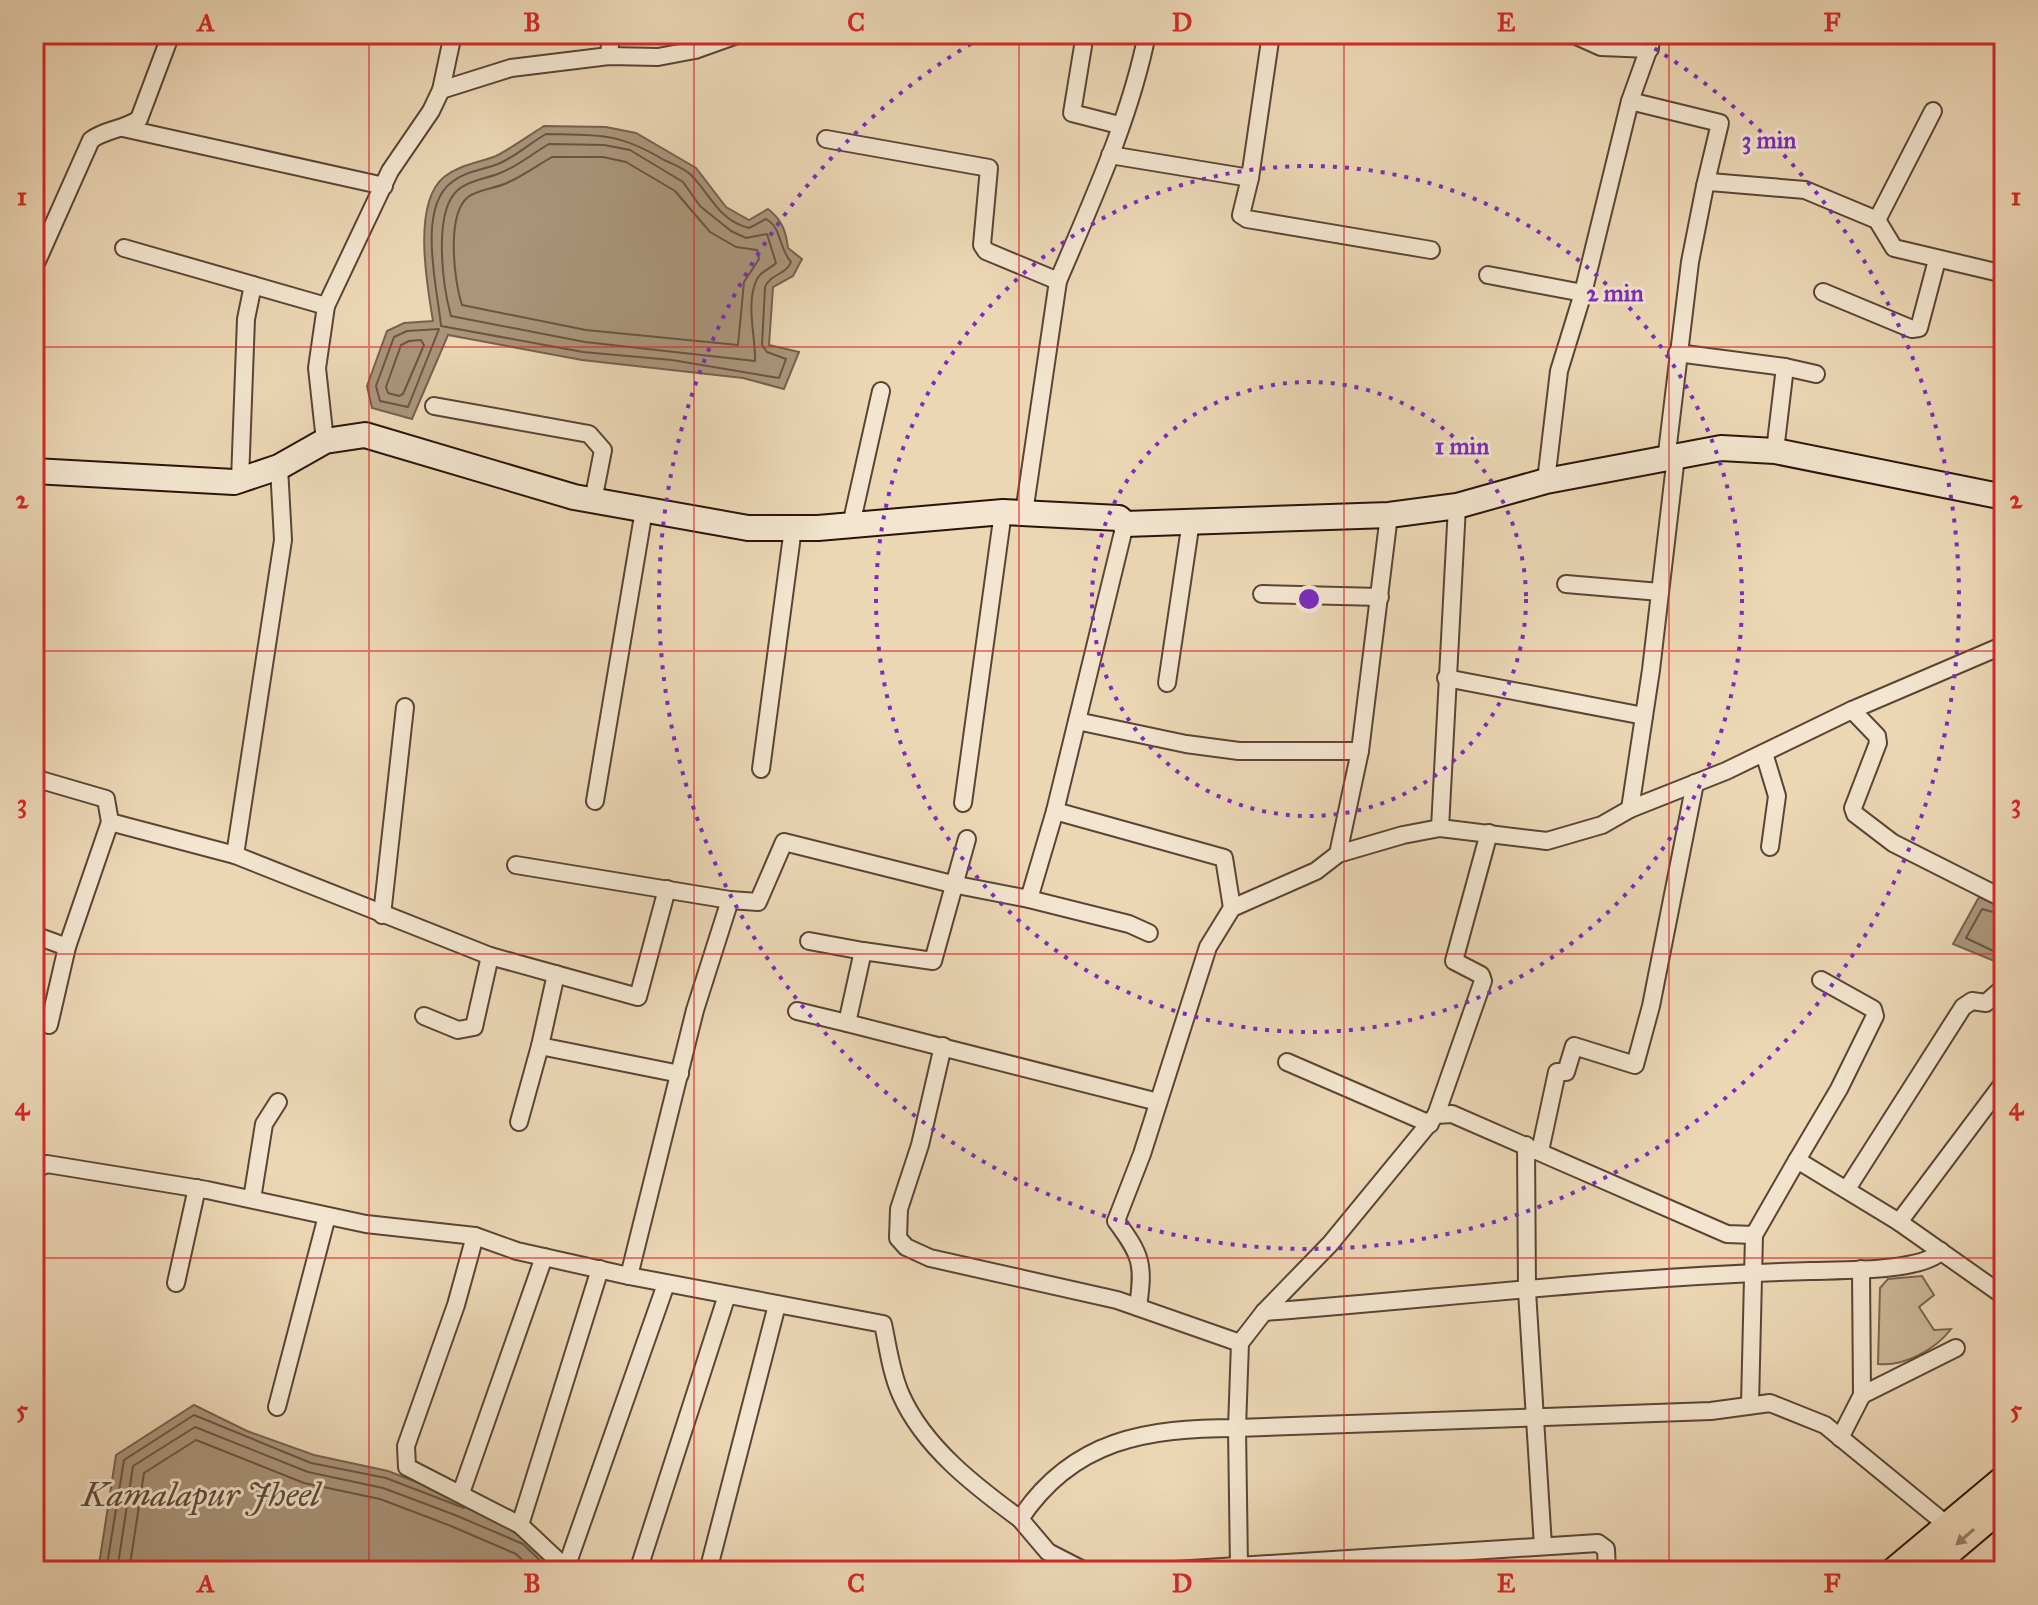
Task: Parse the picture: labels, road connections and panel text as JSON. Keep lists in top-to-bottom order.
{
  "water": ["Kamalapur Jheel"],
  "grid": {
    "columns": [
      "A",
      "B",
      "C",
      "D",
      "E",
      "F"
    ],
    "rows": [
      "1",
      "2",
      "3",
      "4",
      "5"
    ]
  },
  "rings": ["3 min", "2 min", "1 min"]
}
